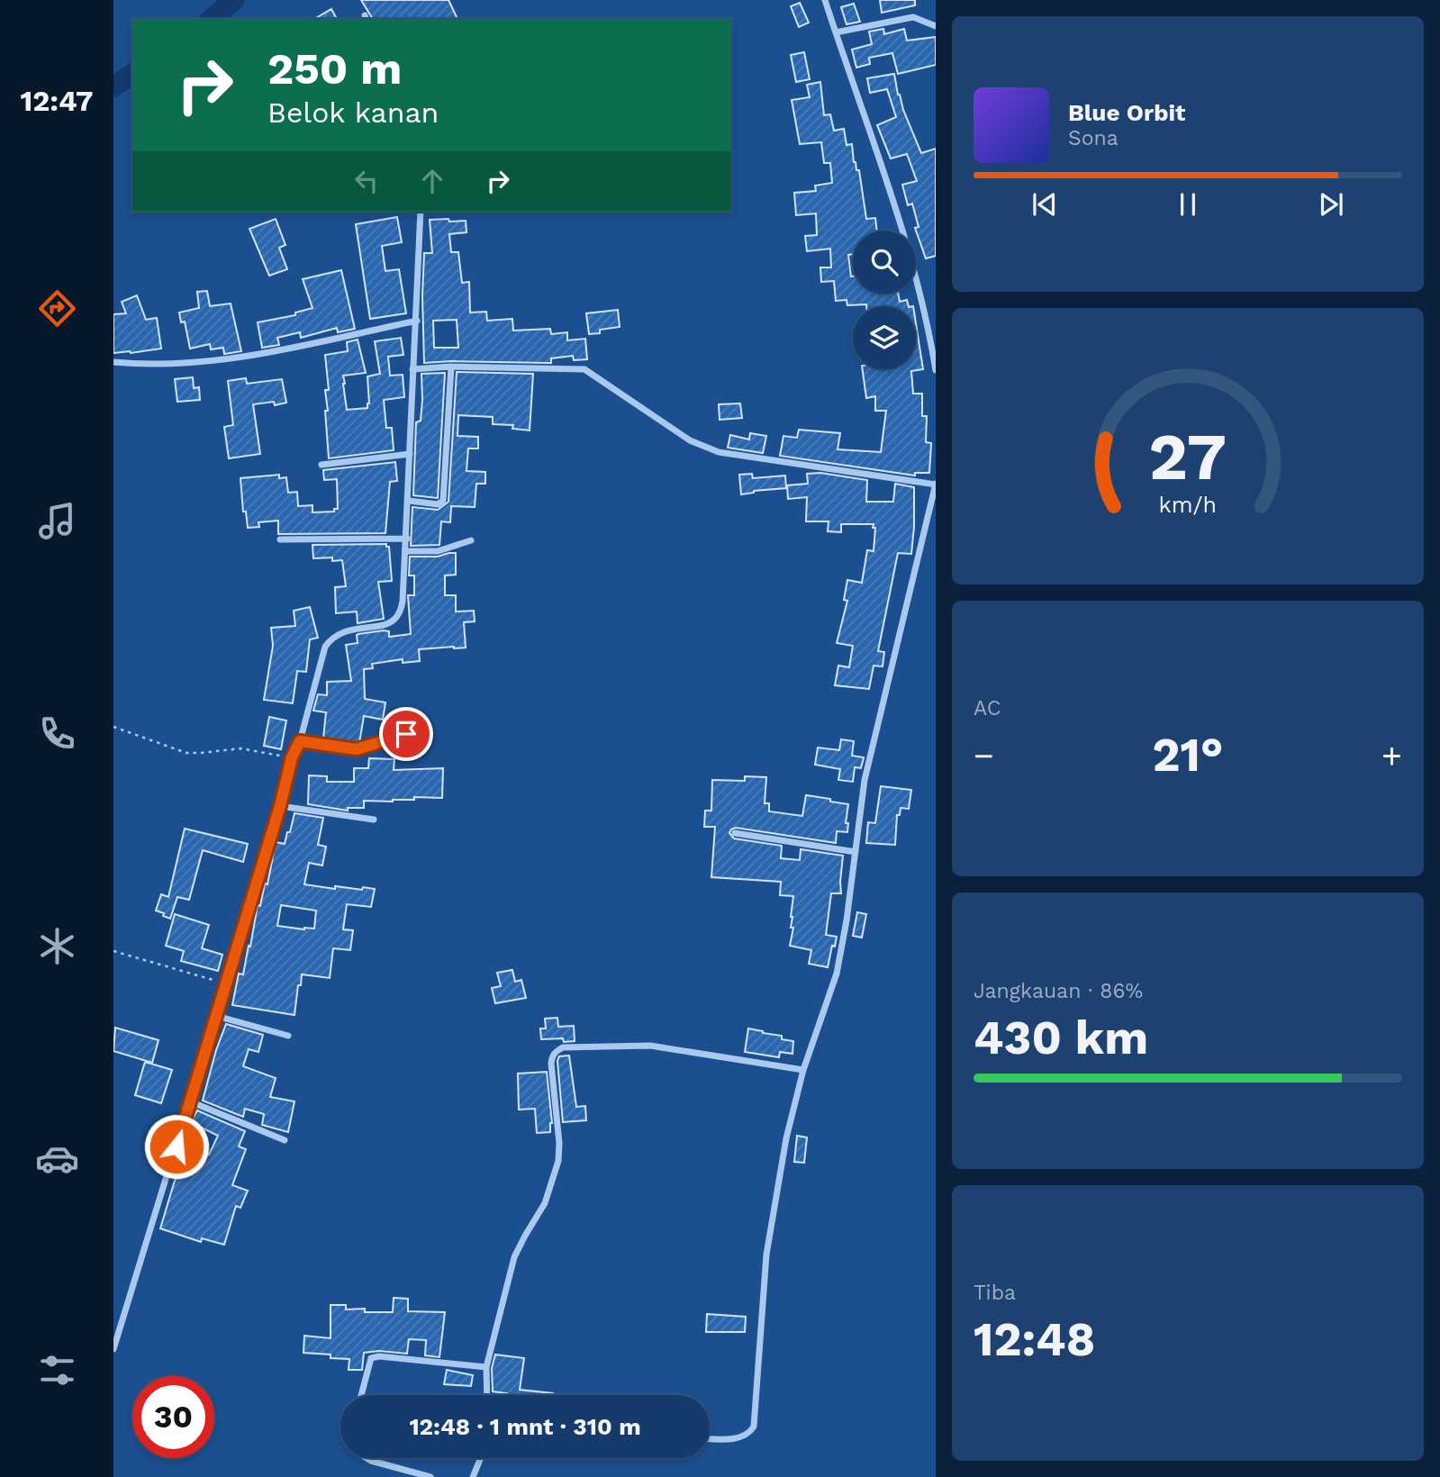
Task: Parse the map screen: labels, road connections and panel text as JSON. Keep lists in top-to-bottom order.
{
  "page": {
    "tabs": "12:47",
    "turn": ["250 m", "Belok kanan"],
    "song": ["Blue Orbit", "Sona"],
    "tile": [
      "AC",
      ["Jangkauan · 86%", "430 km"],
      ["Tiba", "12:48"]
    ],
    "heat": ["−", "21°", "+"],
    "limit": "30",
    "trip": "12:48 · 1 mnt · 310 m",
    "gauge": ["27", "km/h"]
  }
}
